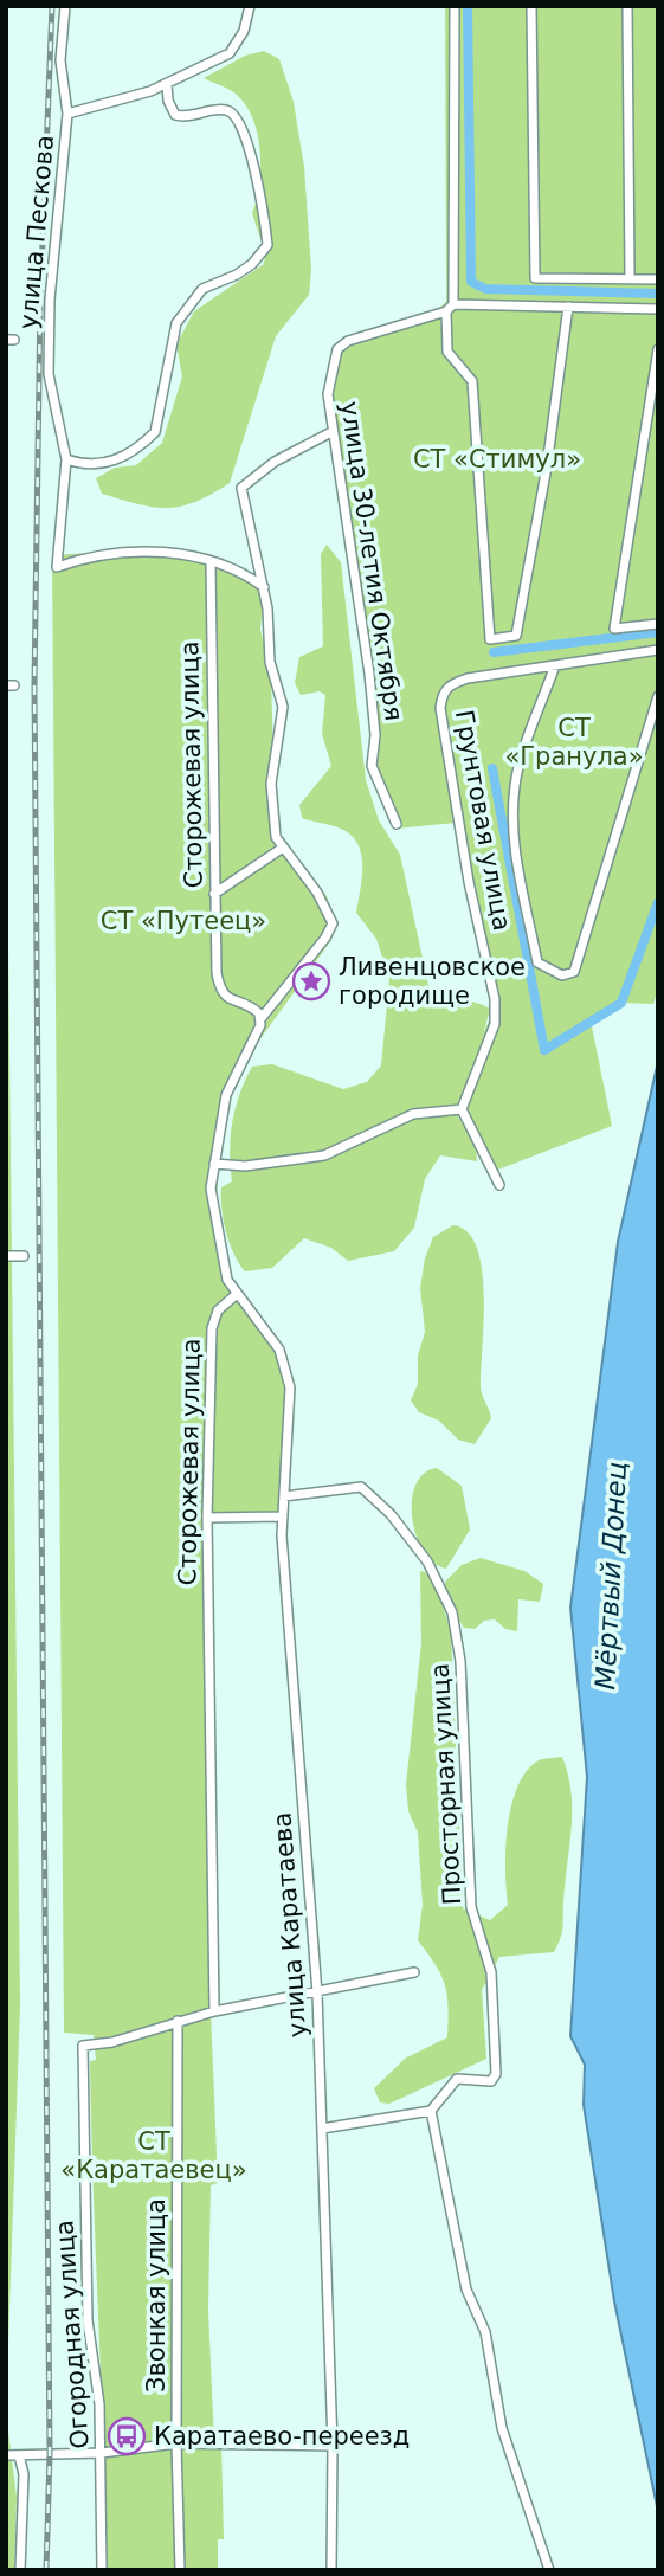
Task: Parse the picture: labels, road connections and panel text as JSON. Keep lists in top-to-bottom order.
{
  "streets": {
    "street": [
      "улица Пескова",
      "улица 30-летия Октября",
      "Сторожевая улица",
      "Грунтовая улица",
      "Просторная улица",
      "улица Каратаева",
      "Звонкая улица",
      "Огородная улица"
    ]
  },
  "crossings": [
    ["улица Пескова", "Сторожевая улица"],
    ["Сторожевая улица", "улица Каратаева"],
    ["Просторная улица", "улица Каратаева"],
    ["Звонкая улица", "Огородная улица"]
  ],
  "water": ["Мёртвый Донец"],
  "parks": [
    "СТ «Стимул»",
    "СТ «Гранула»",
    "СТ «Путеец»",
    "СТ «Каратаевец»"
  ],
  "places": {
    "place": ["Ливенцовское городище"],
    "bus stop": ["Каратаево-переезд"]
  }
}
